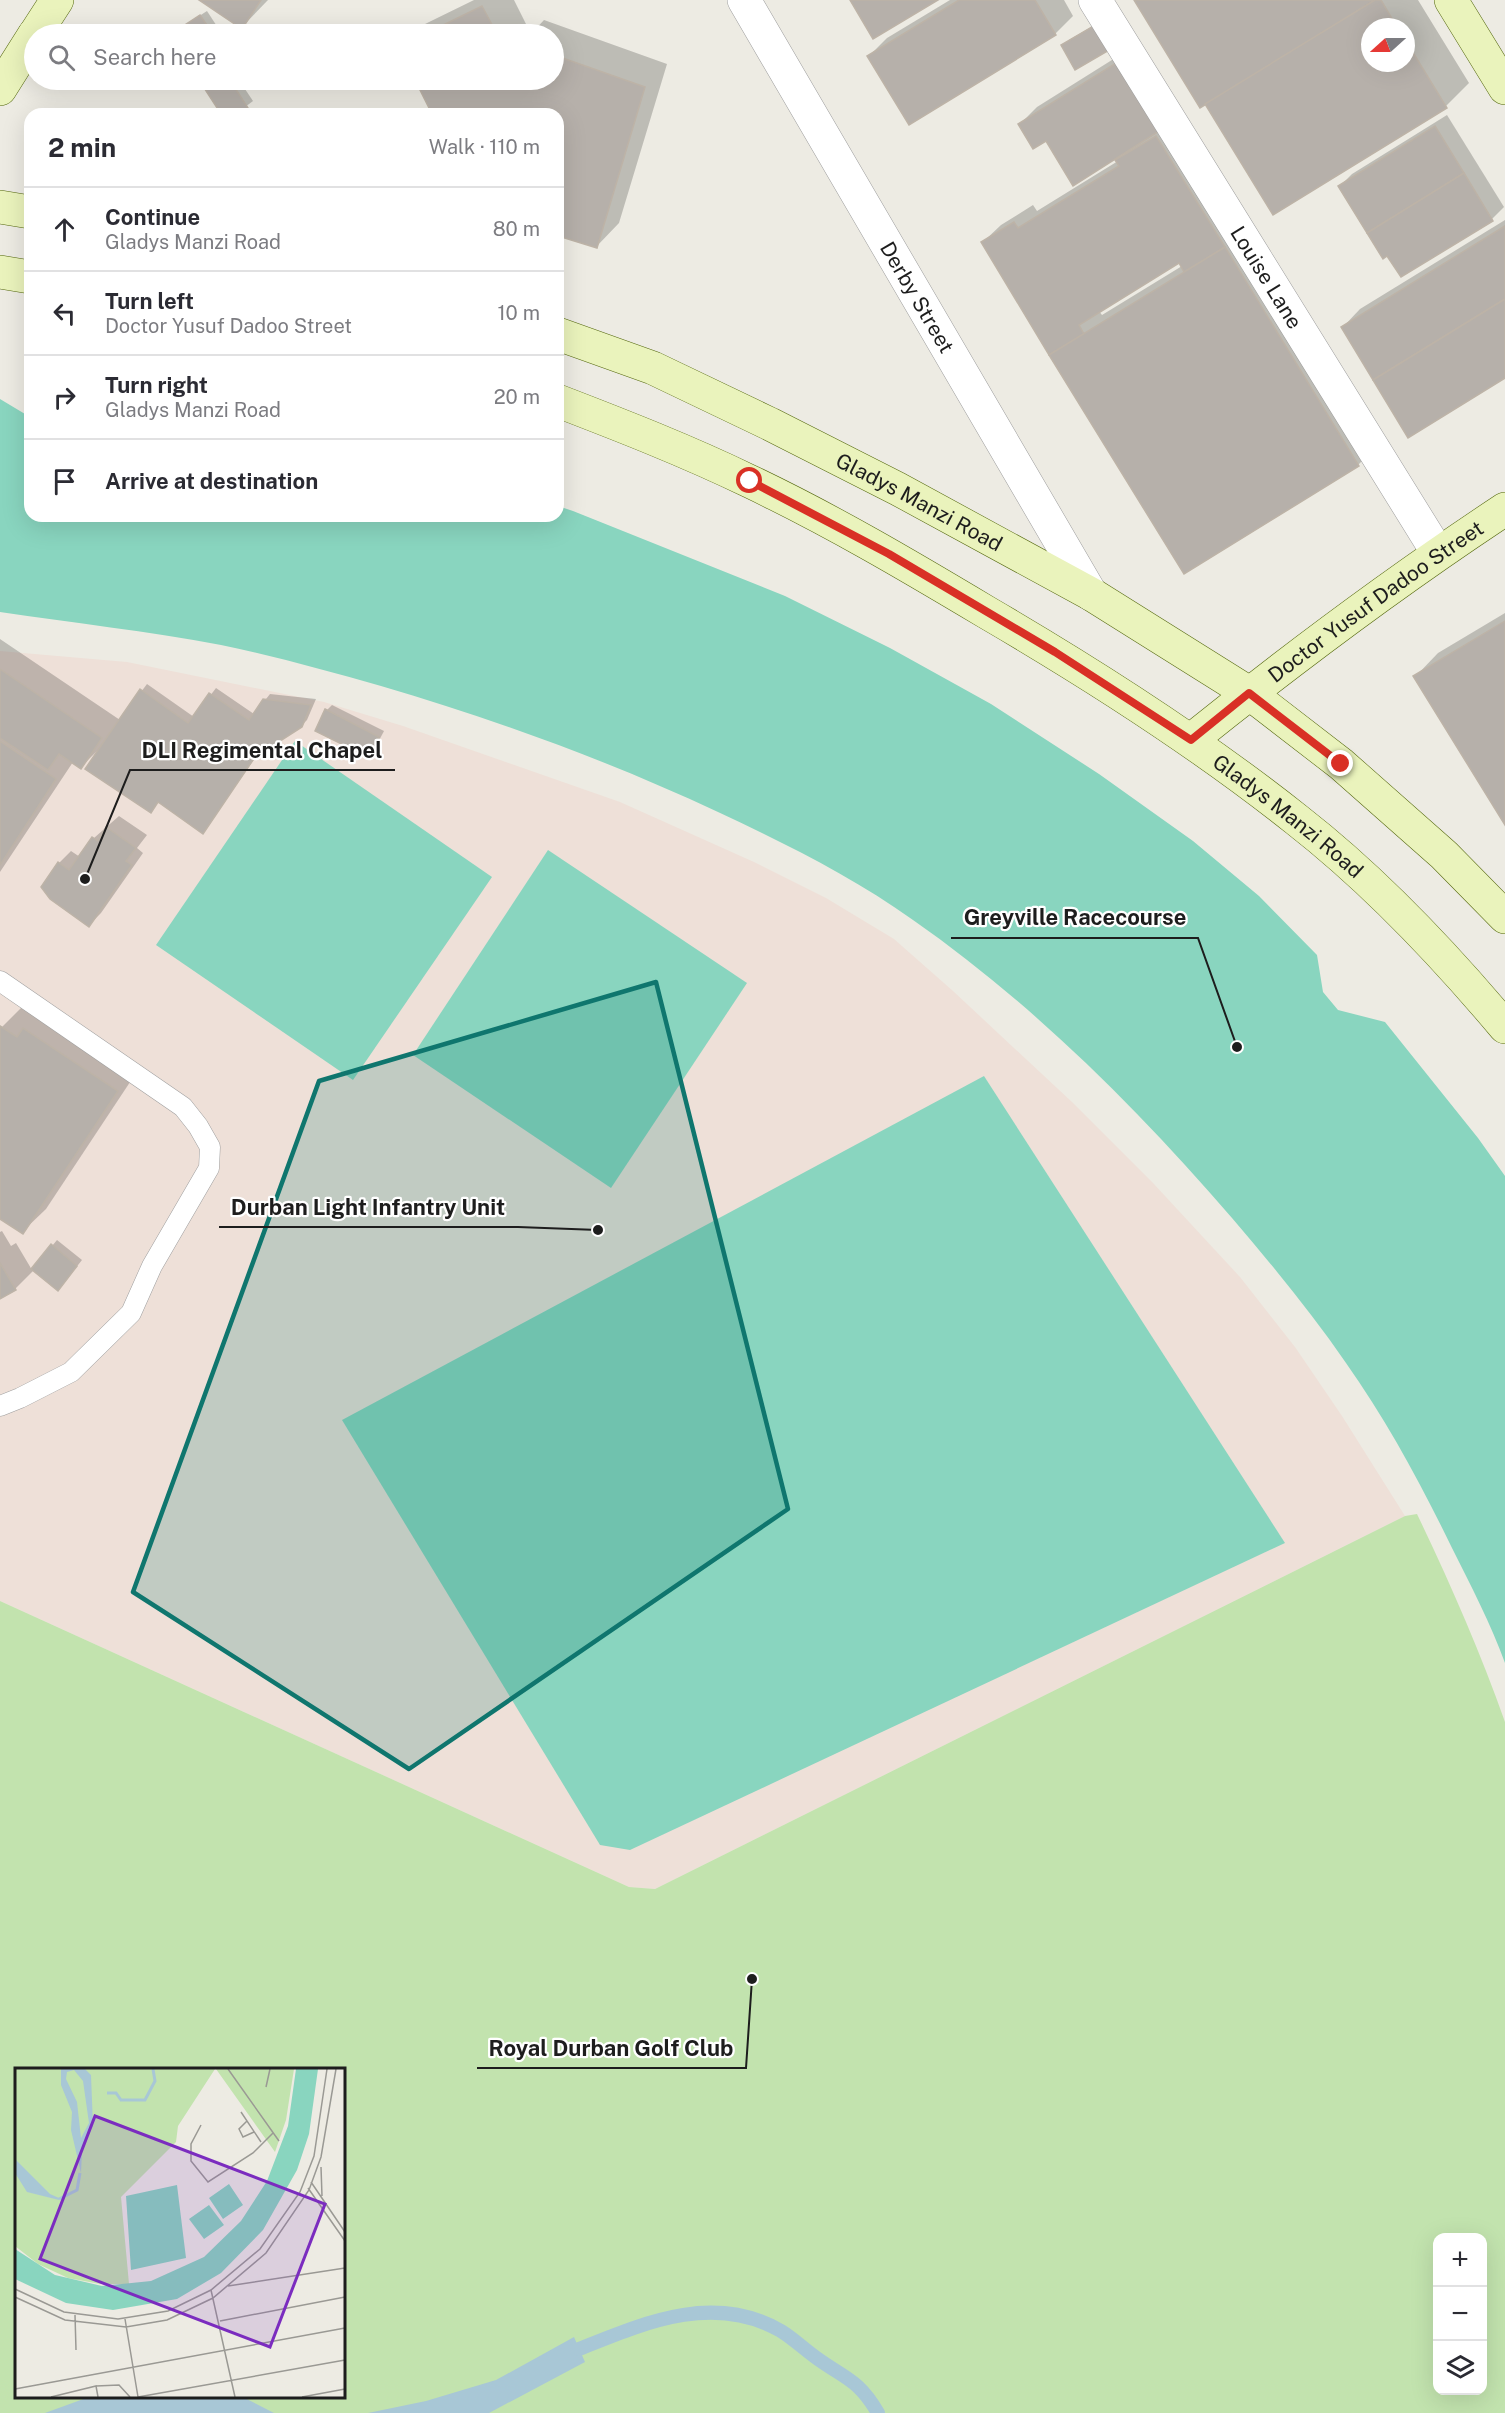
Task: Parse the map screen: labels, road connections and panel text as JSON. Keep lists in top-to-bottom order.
{
  "streets": {
    "main road": ["Gladys Manzi Road", "Doctor Yusuf Dadoo Street"],
    "street": ["Louise Lane", "Derby Street"]
  },
  "crossings": [
    ["Louise Lane", "Doctor Yusuf Dadoo Street"],
    ["Derby Street", "Gladys Manzi Road"],
    ["Gladys Manzi Road", "Doctor Yusuf Dadoo Street"]
  ],
  "places": [
    "DLI Regimental Chapel",
    "Greyville Racecourse",
    "Durban Light Infantry Unit",
    "Royal Durban Golf Club"
  ],
  "north": "left",
  "page": {
    "search": "Search here",
    "heading": ["2 min", "Walk · 110 m"],
    "list": [
      ["Continue", "Gladys Manzi Road", "80 m"],
      ["Turn left", "Doctor Yusuf Dadoo Street", "10 m"],
      ["Turn right", "Gladys Manzi Road", "20 m"],
      "Arrive at destination"
    ],
    "map_buttons": ["+", "−"]
  }
}
